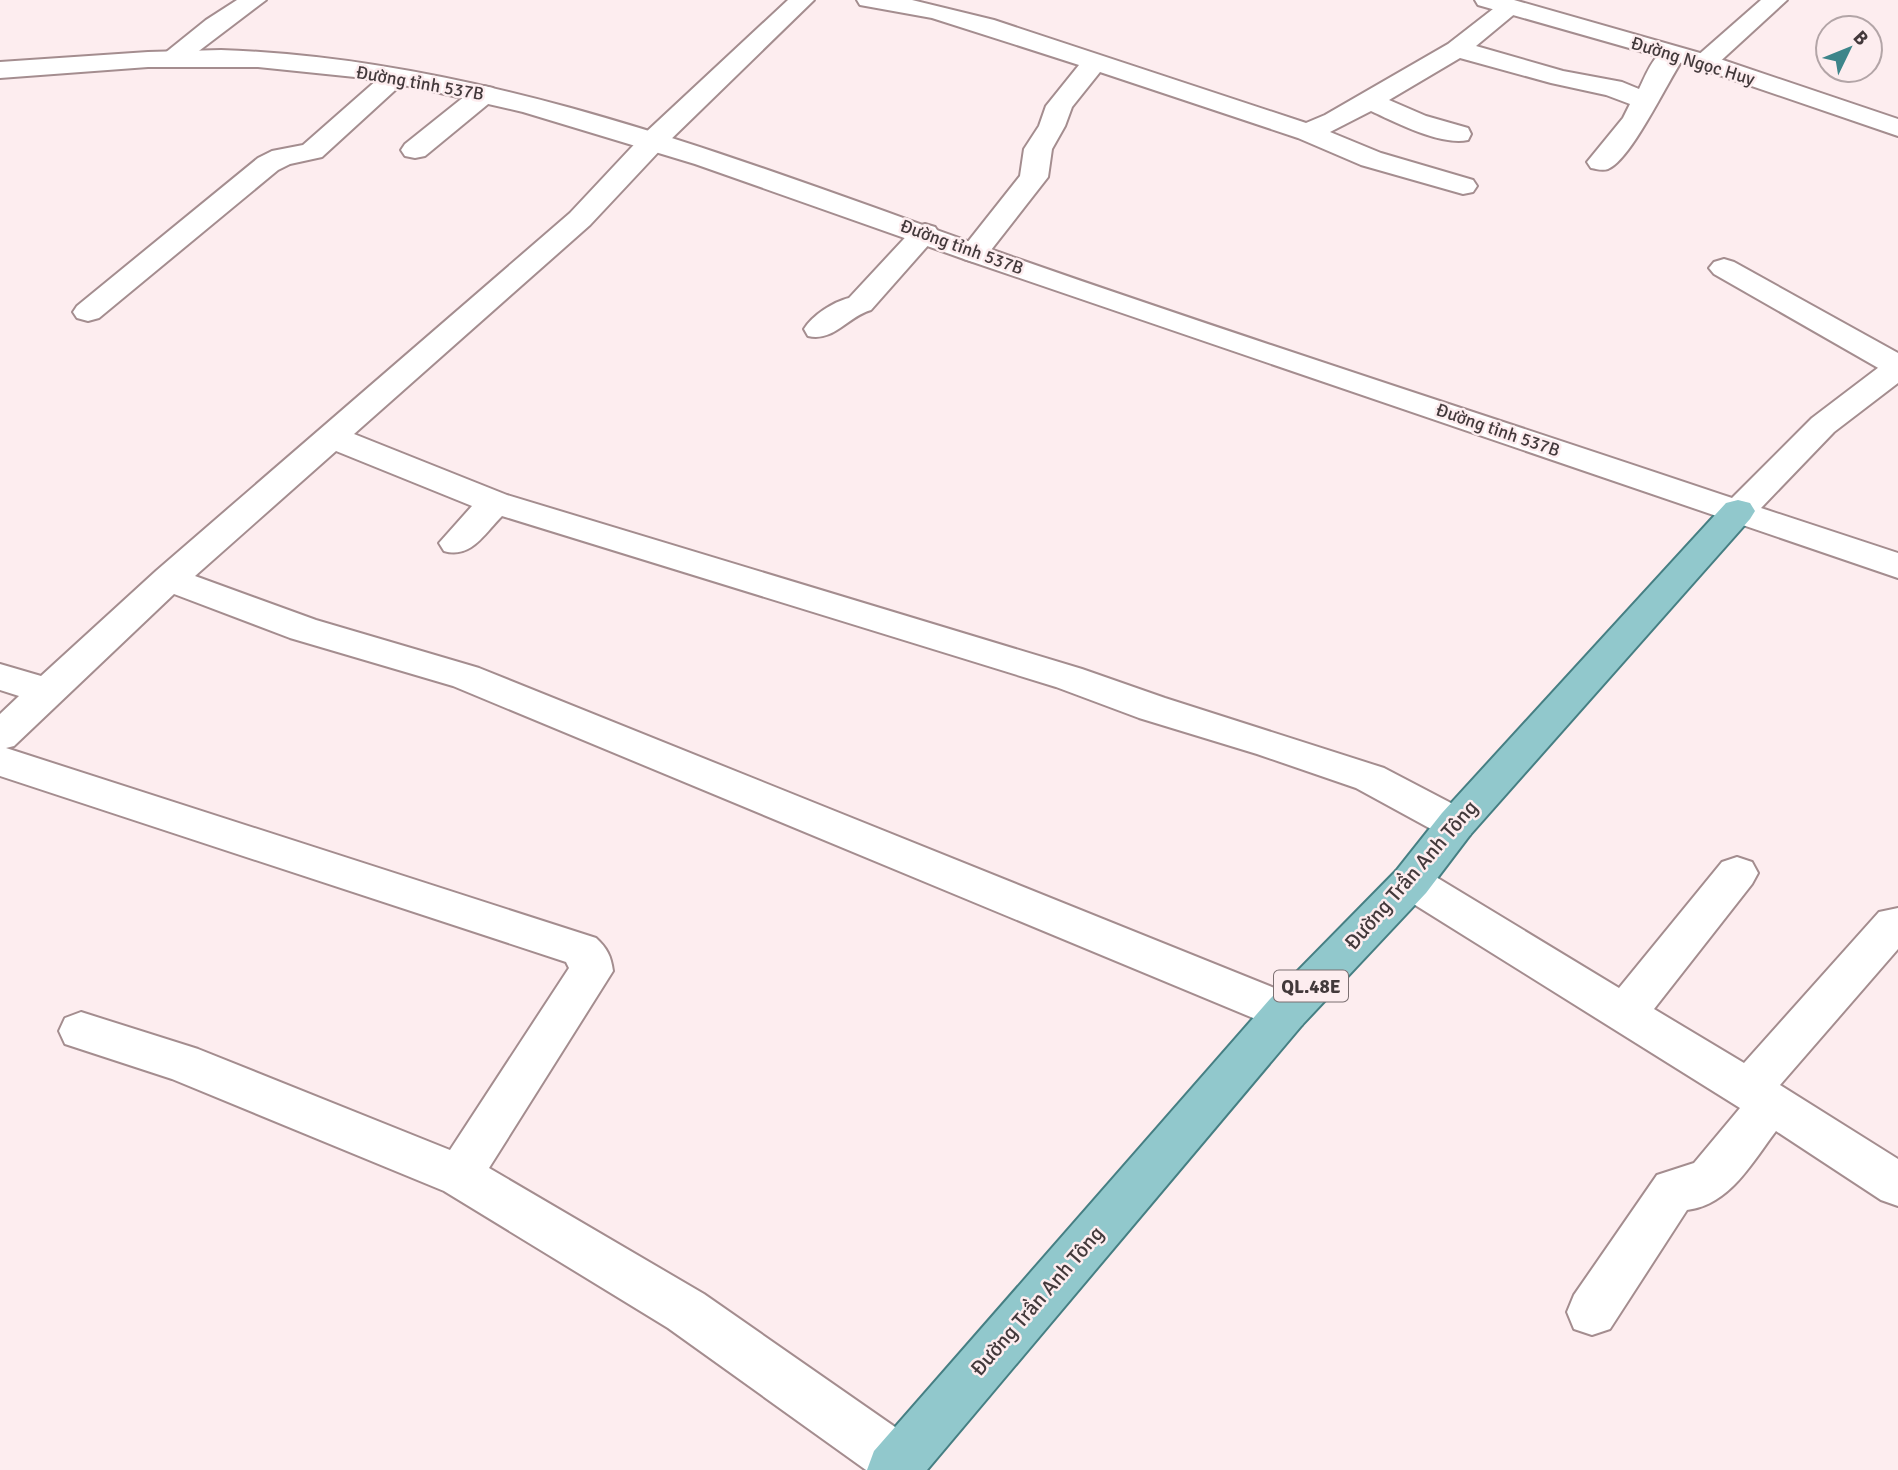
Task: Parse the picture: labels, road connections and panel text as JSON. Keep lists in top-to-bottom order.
{
  "streets": {
    "main road": ["Đường Trần Anh Tông", "QL.48E"],
    "street": ["Đường Ngọc Huy", "Đường tỉnh 537B"]
  },
  "crossings": [
    ["Đường tỉnh 537B", "Đường Trần Anh Tông"]
  ],
  "north": "top right"
}
